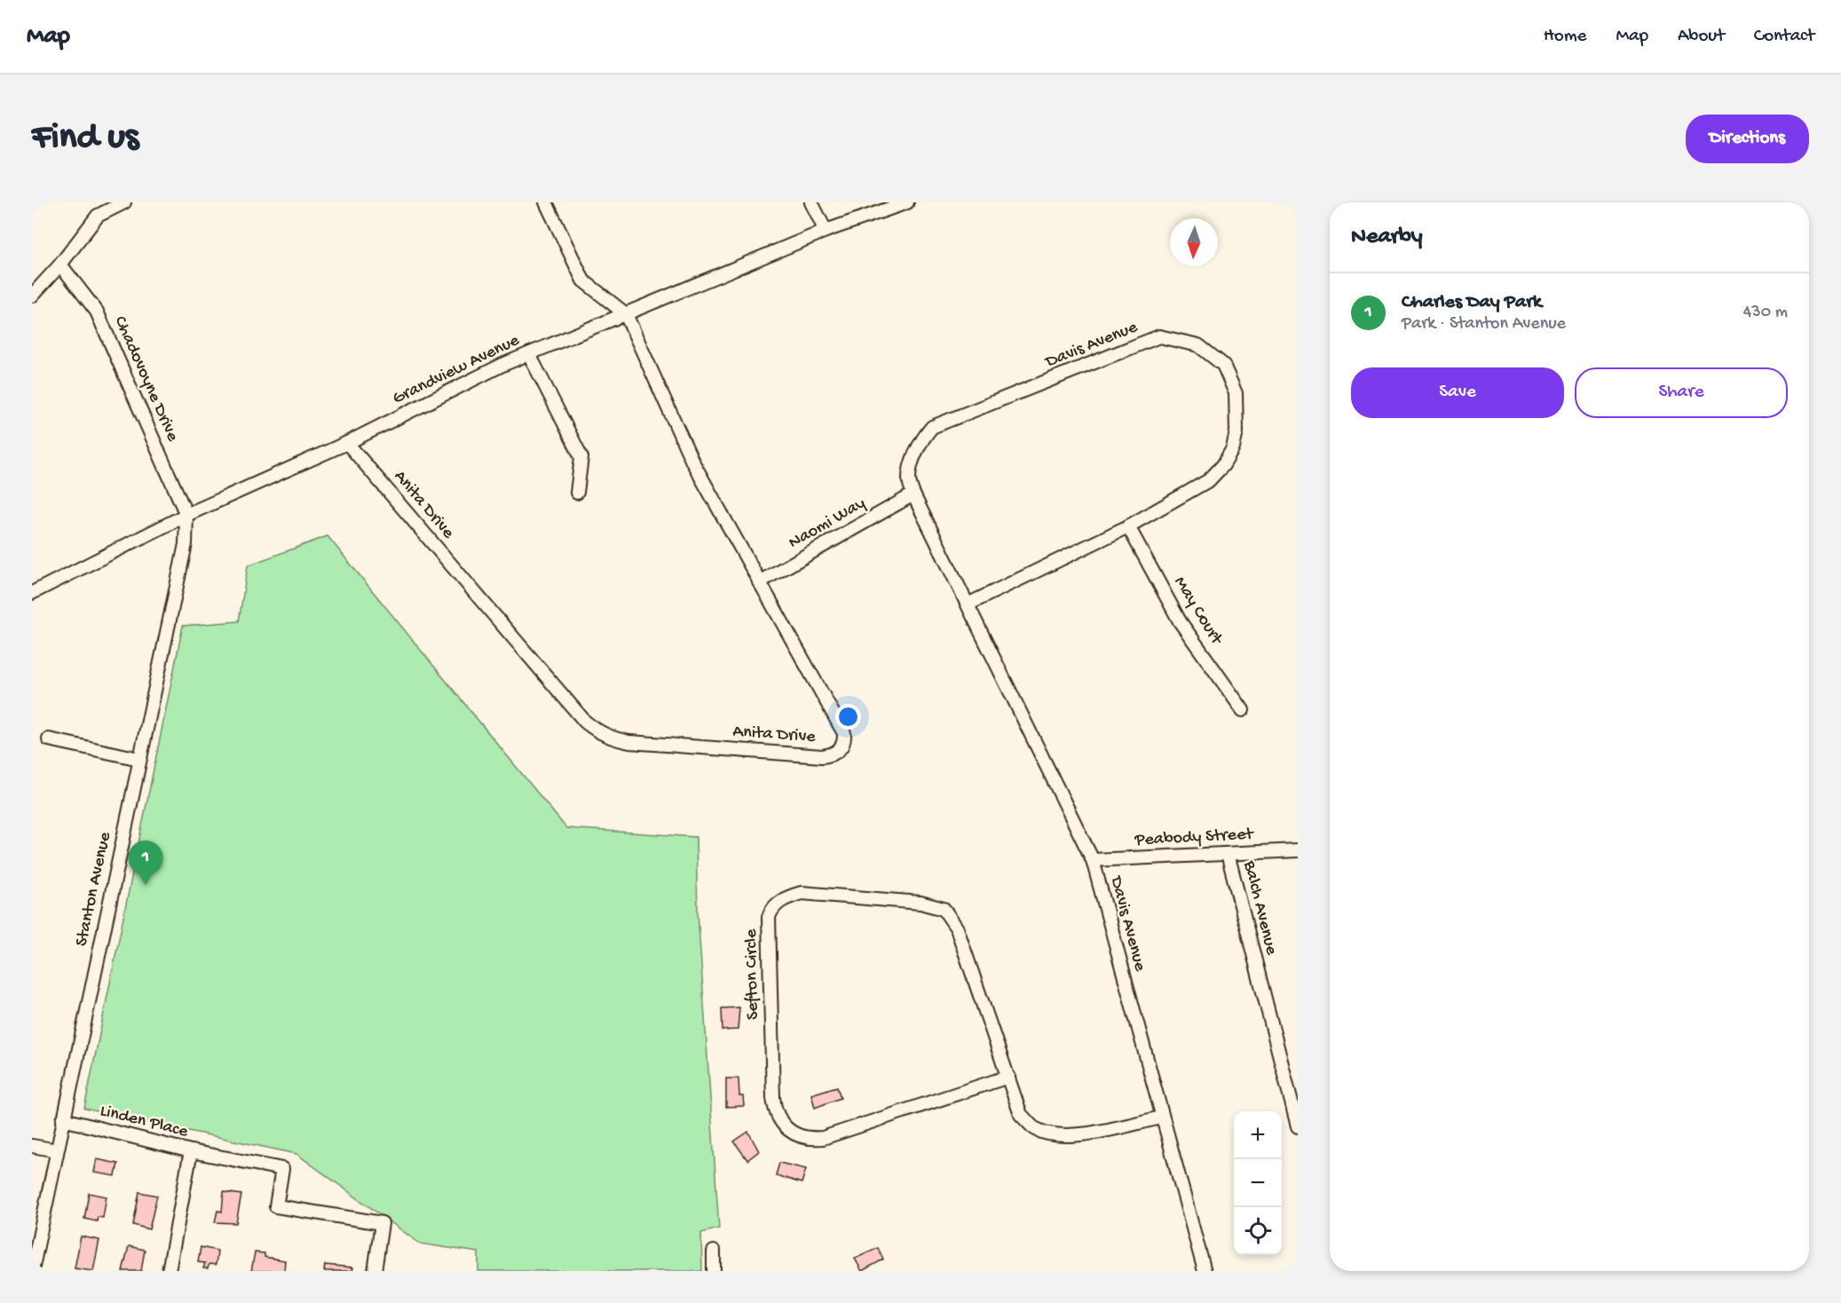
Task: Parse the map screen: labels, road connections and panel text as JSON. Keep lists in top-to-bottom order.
{
  "streets": {
    "street": [
      "Davis Avenue",
      "Grandview Avenue",
      "Chadovoyne Drive",
      "Anita Drive",
      "Naomi Way",
      "May Court",
      "Peabody Street",
      "Stanton Avenue",
      "Balch Avenue",
      "Sefton Circle",
      "Linden Place"
    ]
  },
  "crossings": [
    ["Davis Avenue", "Naomi Way"],
    ["Davis Avenue", "May Court"],
    ["Davis Avenue", "Peabody Street"],
    ["Davis Avenue", "Sefton Circle"],
    ["Grandview Avenue", "Chadovoyne Drive"],
    ["Grandview Avenue", "Anita Drive"],
    ["Grandview Avenue", "Stanton Avenue"],
    ["Chadovoyne Drive", "Stanton Avenue"],
    ["Anita Drive", "Naomi Way"],
    ["Peabody Street", "Balch Avenue"],
    ["Stanton Avenue", "Linden Place"]
  ],
  "north": "bottom",
  "page": {
    "header": "Map",
    "nav": [
      "Home",
      "Map",
      "About",
      "Contact"
    ],
    "buttons": [
      "Directions",
      ["Save", "Share"]
    ],
    "title": "Find us",
    "heading": "Nearby",
    "list": [
      {
        "mark": "1",
        "name": "Charles Day Park",
        "note": "Park · Stanton Avenue",
        "value": "430 m"
      }
    ],
    "pins": "1",
    "map_buttons": ["+", "−"]
  }
}
